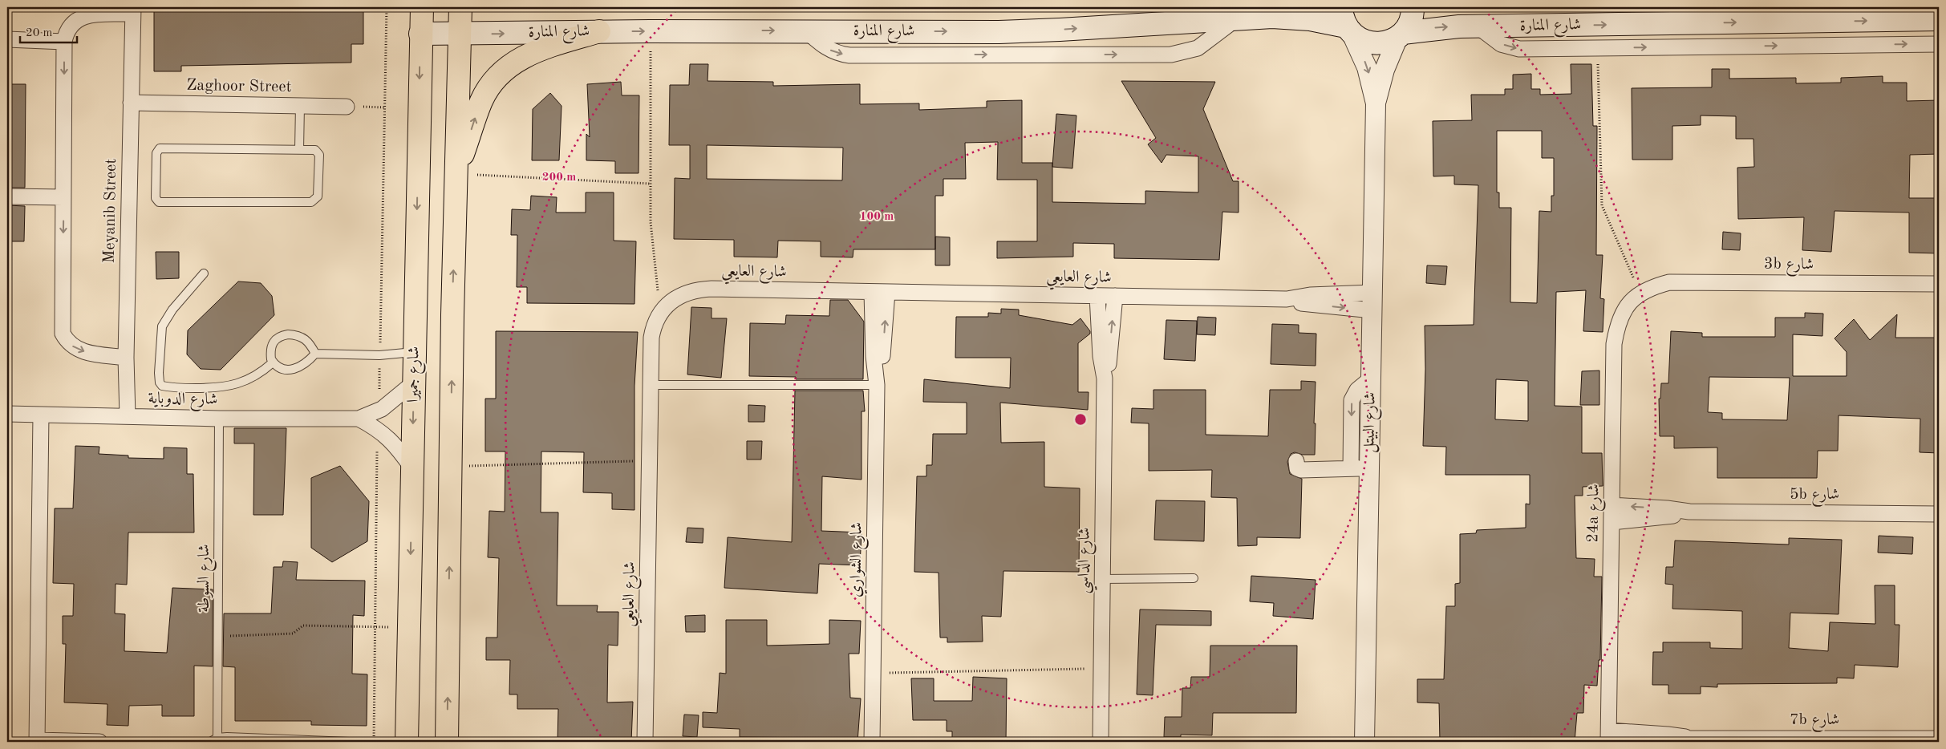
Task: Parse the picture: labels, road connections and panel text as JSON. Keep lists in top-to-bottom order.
{
  "streets": {
    "main road": ["شارع المنارة", "شارع جميرا"],
    "street": [
      "Zaghoor Street",
      "Meyanib Street",
      "3b شارع",
      "شارع العايعي",
      "شارع الدوباية",
      "شارع البيتل",
      "5b شارع",
      "24a شارع",
      "شارع الشواري",
      "شارع الداسي",
      "7b شارع"
    ],
    "lane": ["شارع السوطة"]
  },
  "crossings": [
    ["شارع المنارة", "شارع جميرا"],
    ["شارع المنارة", "شارع البيتل"],
    ["Zaghoor Street", "Meyanib Street"],
    ["Meyanib Street", "شارع الدوباية"],
    ["3b شارع", "24a شارع"],
    ["شارع العايعي", "شارع البيتل"],
    ["شارع العايعي", "شارع الشواري"],
    ["شارع العايعي", "شارع الداسي"],
    ["شارع جميرا", "شارع الدوباية"],
    ["شارع الدوباية", "شارع السوطة"],
    ["5b شارع", "24a شارع"],
    ["24a شارع", "7b شارع"]
  ],
  "one_way": ["شارع المنارة"],
  "scale_bar": "20 m",
  "rings": ["200 m", "100 m"]
}
